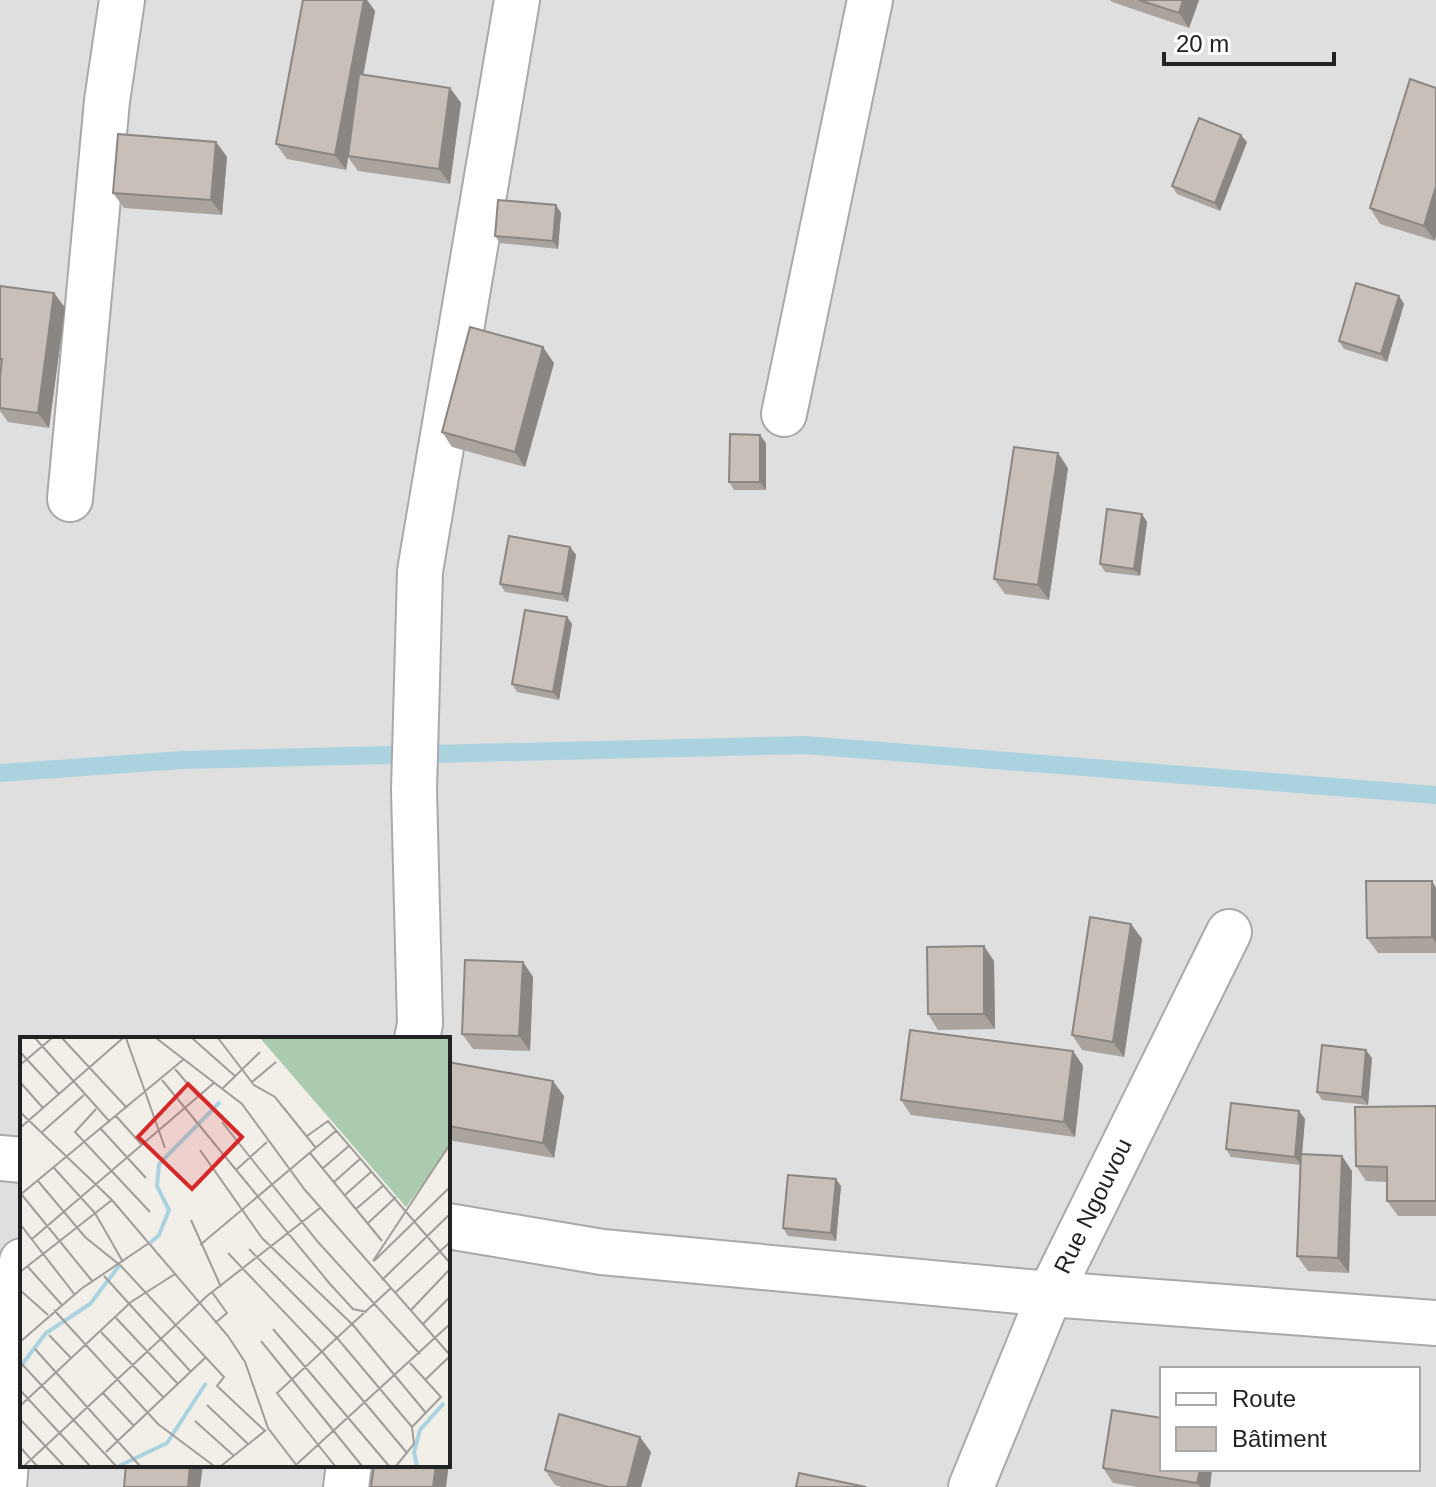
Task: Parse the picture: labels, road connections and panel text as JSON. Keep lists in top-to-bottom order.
{
  "streets": {
    "street": ["Rue Ngouvou"]
  },
  "legend": ["Route", "Bâtiment"],
  "scale_bar": "20 m"
}
